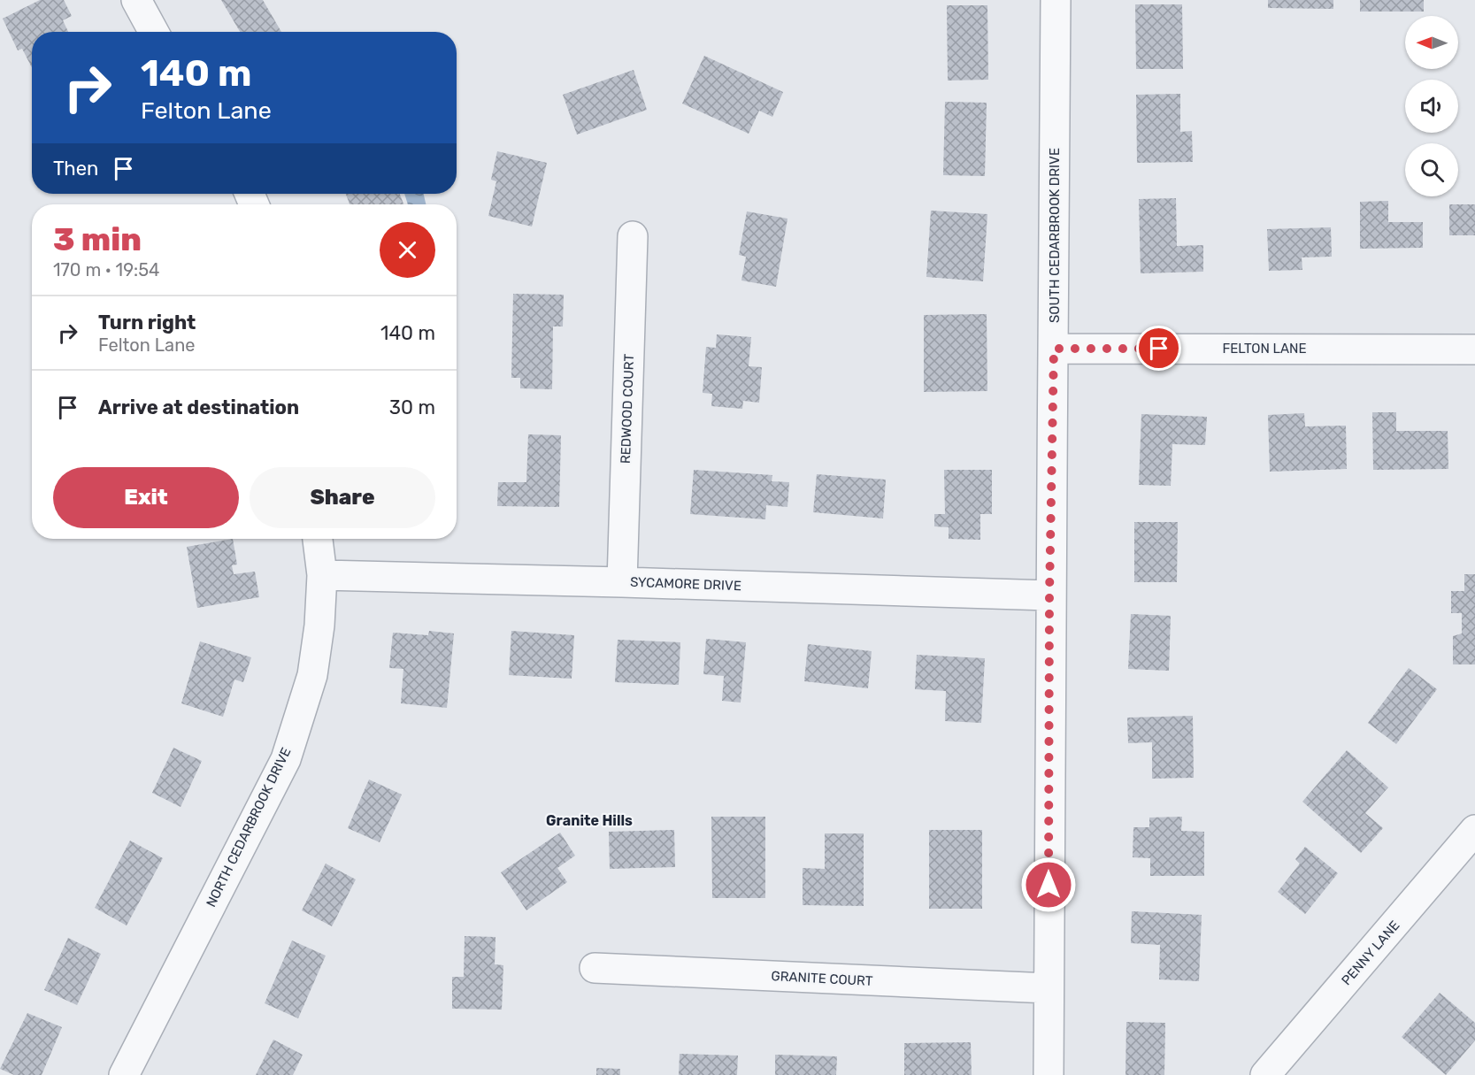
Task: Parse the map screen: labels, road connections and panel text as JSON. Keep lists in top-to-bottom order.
{
  "streets": {
    "street": [
      "SOUTH CEDARBROOK DRIVE",
      "FELTON LANE",
      "REDWOOD COURT",
      "SYCAMORE DRIVE",
      "NORTH CEDARBROOK DRIVE",
      "PENNY LANE",
      "GRANITE COURT"
    ]
  },
  "crossings": [
    ["SOUTH CEDARBROOK DRIVE", "FELTON LANE"],
    ["SOUTH CEDARBROOK DRIVE", "SYCAMORE DRIVE"],
    ["SOUTH CEDARBROOK DRIVE", "GRANITE COURT"],
    ["REDWOOD COURT", "SYCAMORE DRIVE"],
    ["SYCAMORE DRIVE", "NORTH CEDARBROOK DRIVE"]
  ],
  "districts": ["Granite Hills"],
  "north": "left",
  "page": {
    "turn": ["140 m", "Felton Lane"],
    "then": "Then",
    "heading": ["3 min", "170 m · 19:54"],
    "list": [
      {
        "name": "Turn right",
        "note": "Felton Lane",
        "value": "140 m"
      },
      {
        "name": "Arrive at destination",
        "value": "30 m"
      }
    ],
    "buttons": ["Exit", "Share"]
  }
}
